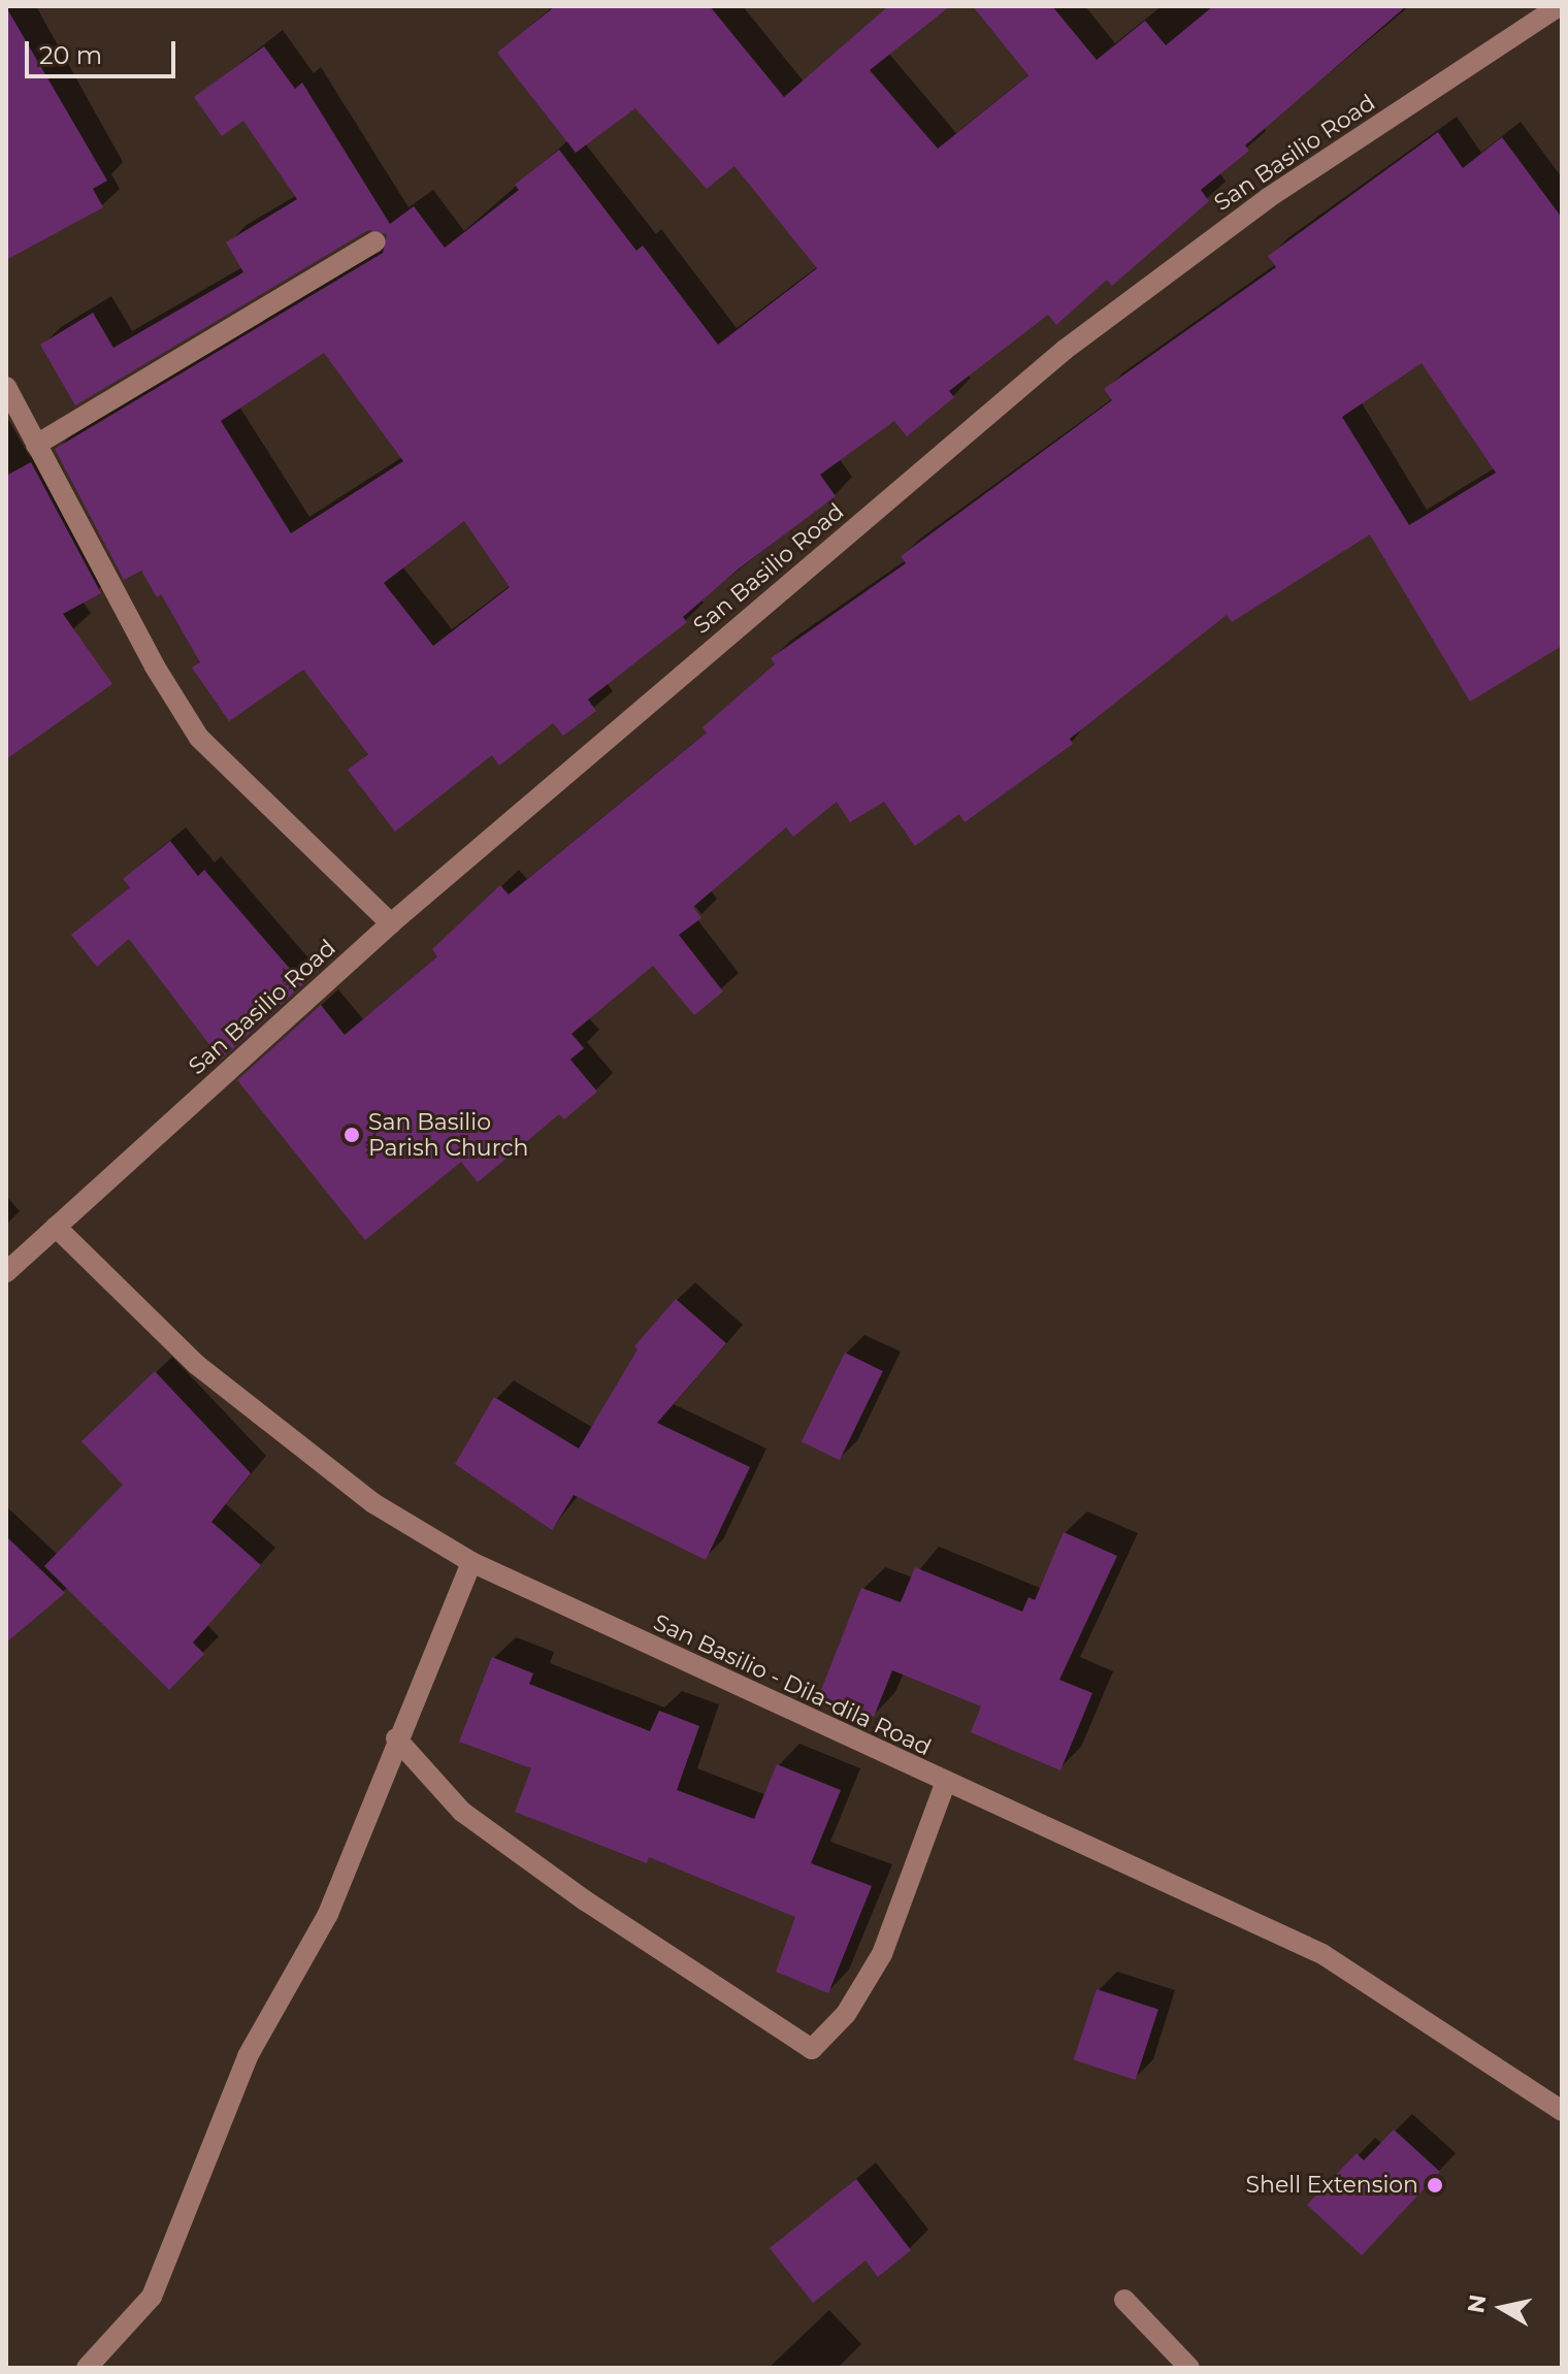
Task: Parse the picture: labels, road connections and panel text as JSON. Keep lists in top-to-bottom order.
{
  "streets": {
    "street": ["San Basilio Road", "San Basilio - Dila-dila Road"]
  },
  "crossings": [
    ["San Basilio Road", "San Basilio - Dila-dila Road"]
  ],
  "places": ["San Basilio Parish Church", "Shell Extension"],
  "scale_bar": "20 m",
  "north": "left"
}
